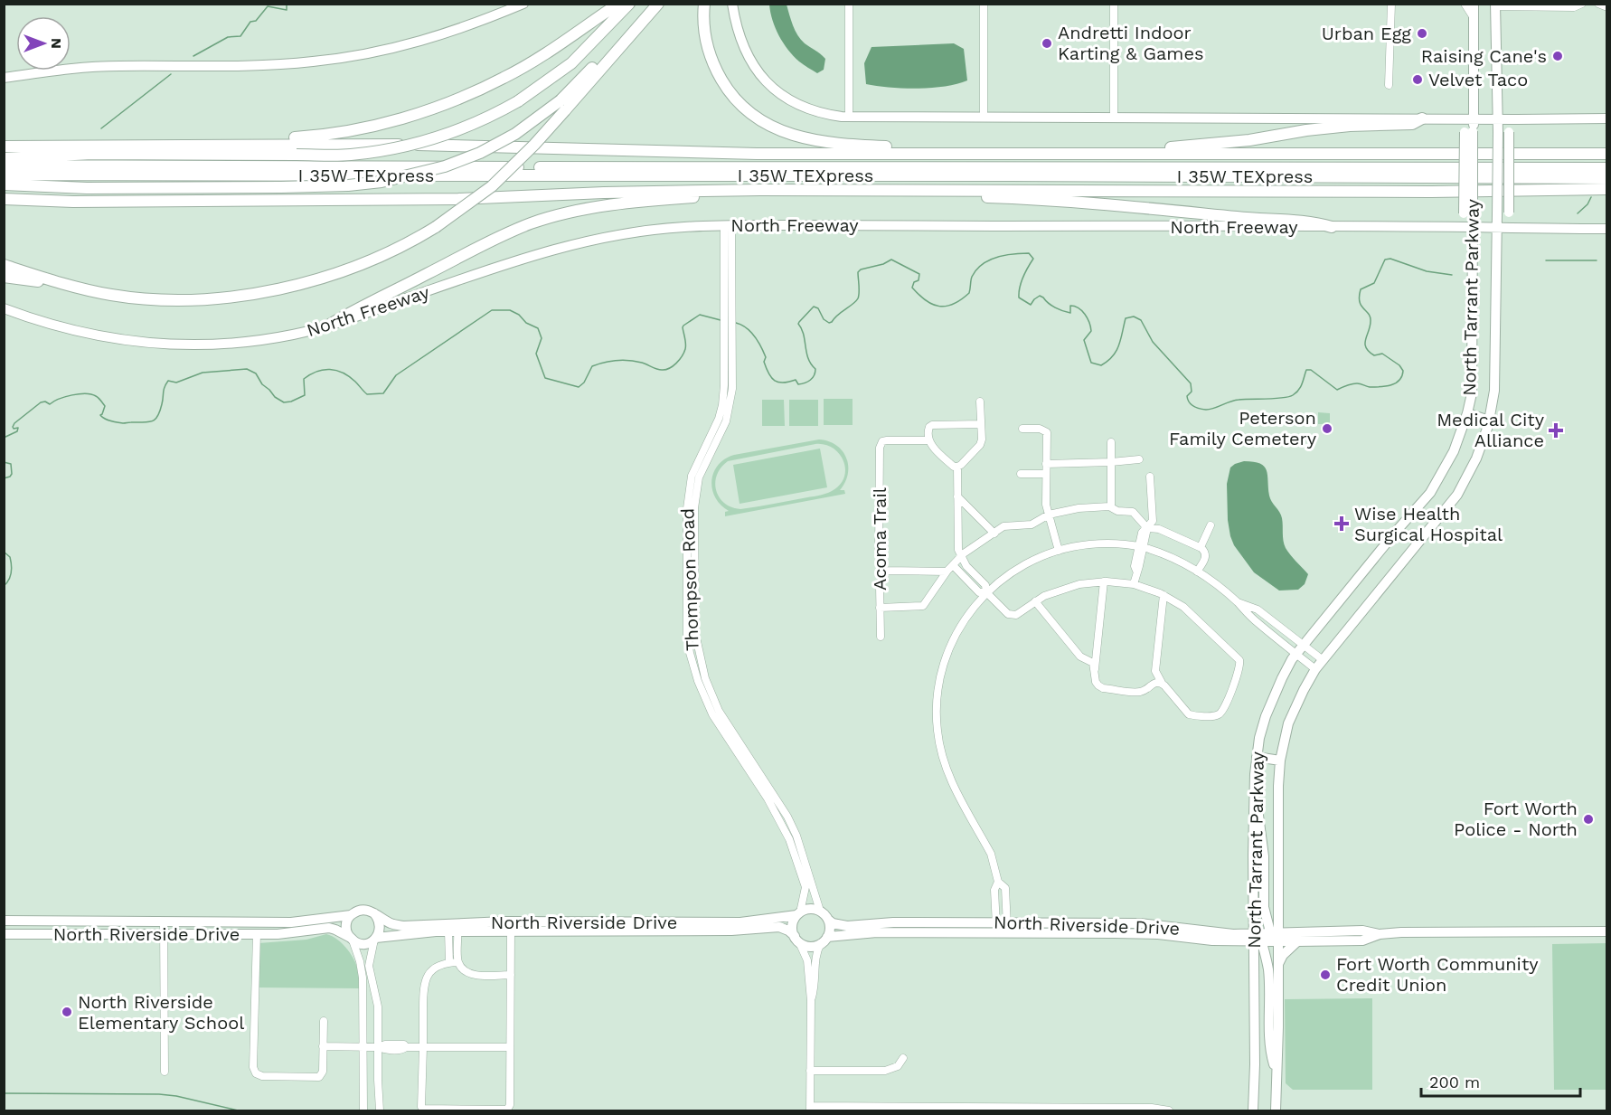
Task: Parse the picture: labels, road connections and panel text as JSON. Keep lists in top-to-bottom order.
{
  "streets": {
    "highway": ["I 35W TEXpress", "North Freeway"],
    "main road": ["North Tarrant Parkway", "North Riverside Drive"],
    "street": ["Acoma Trail", "Thompson Road"]
  },
  "crossings": [
    ["I 35W TEXpress", "North Freeway"],
    ["North Freeway", "North Tarrant Parkway"],
    ["North Freeway", "Thompson Road"],
    ["North Tarrant Parkway", "North Riverside Drive"],
    ["Thompson Road", "North Riverside Drive"]
  ],
  "places": {
    "other": [
      "Urban Egg",
      "Andretti Indoor Karting & Games",
      "Raising Cane's",
      "Velvet Taco",
      "Peterson Family Cemetery",
      "Fort Worth Police - North",
      "Fort Worth Community Credit Union",
      "North Riverside Elementary School"
    ],
    "health": ["Medical City Alliance", "Wise Health Surgical Hospital"]
  },
  "scale_bar": "200 m",
  "north": "right"
}
